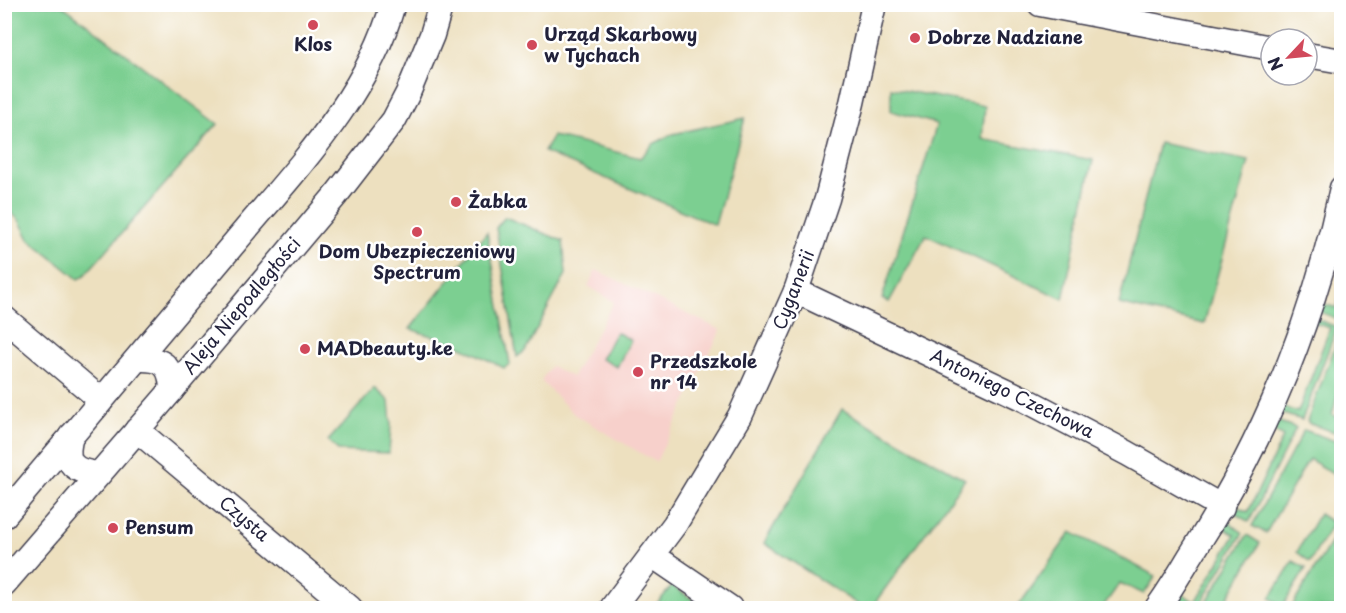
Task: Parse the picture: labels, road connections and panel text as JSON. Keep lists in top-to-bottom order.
{
  "streets": {
    "street": [
      "Cyganerii",
      "Aleja Niepodległości",
      "Antoniego Czechowa",
      "Czysta"
    ]
  },
  "crossings": [
    ["Cyganerii", "Antoniego Czechowa"],
    ["Aleja Niepodległości", "Czysta"]
  ],
  "places": [
    "Klos",
    "Dobrze Nadziane",
    "Urząd Skarbowy w Tychach",
    "Żabka",
    "Dom Ubezpieczeniowy Spectrum",
    "MADbeauty.ke",
    "Przedszkole nr 14",
    "Pensum"
  ],
  "north": "bottom left"
}
